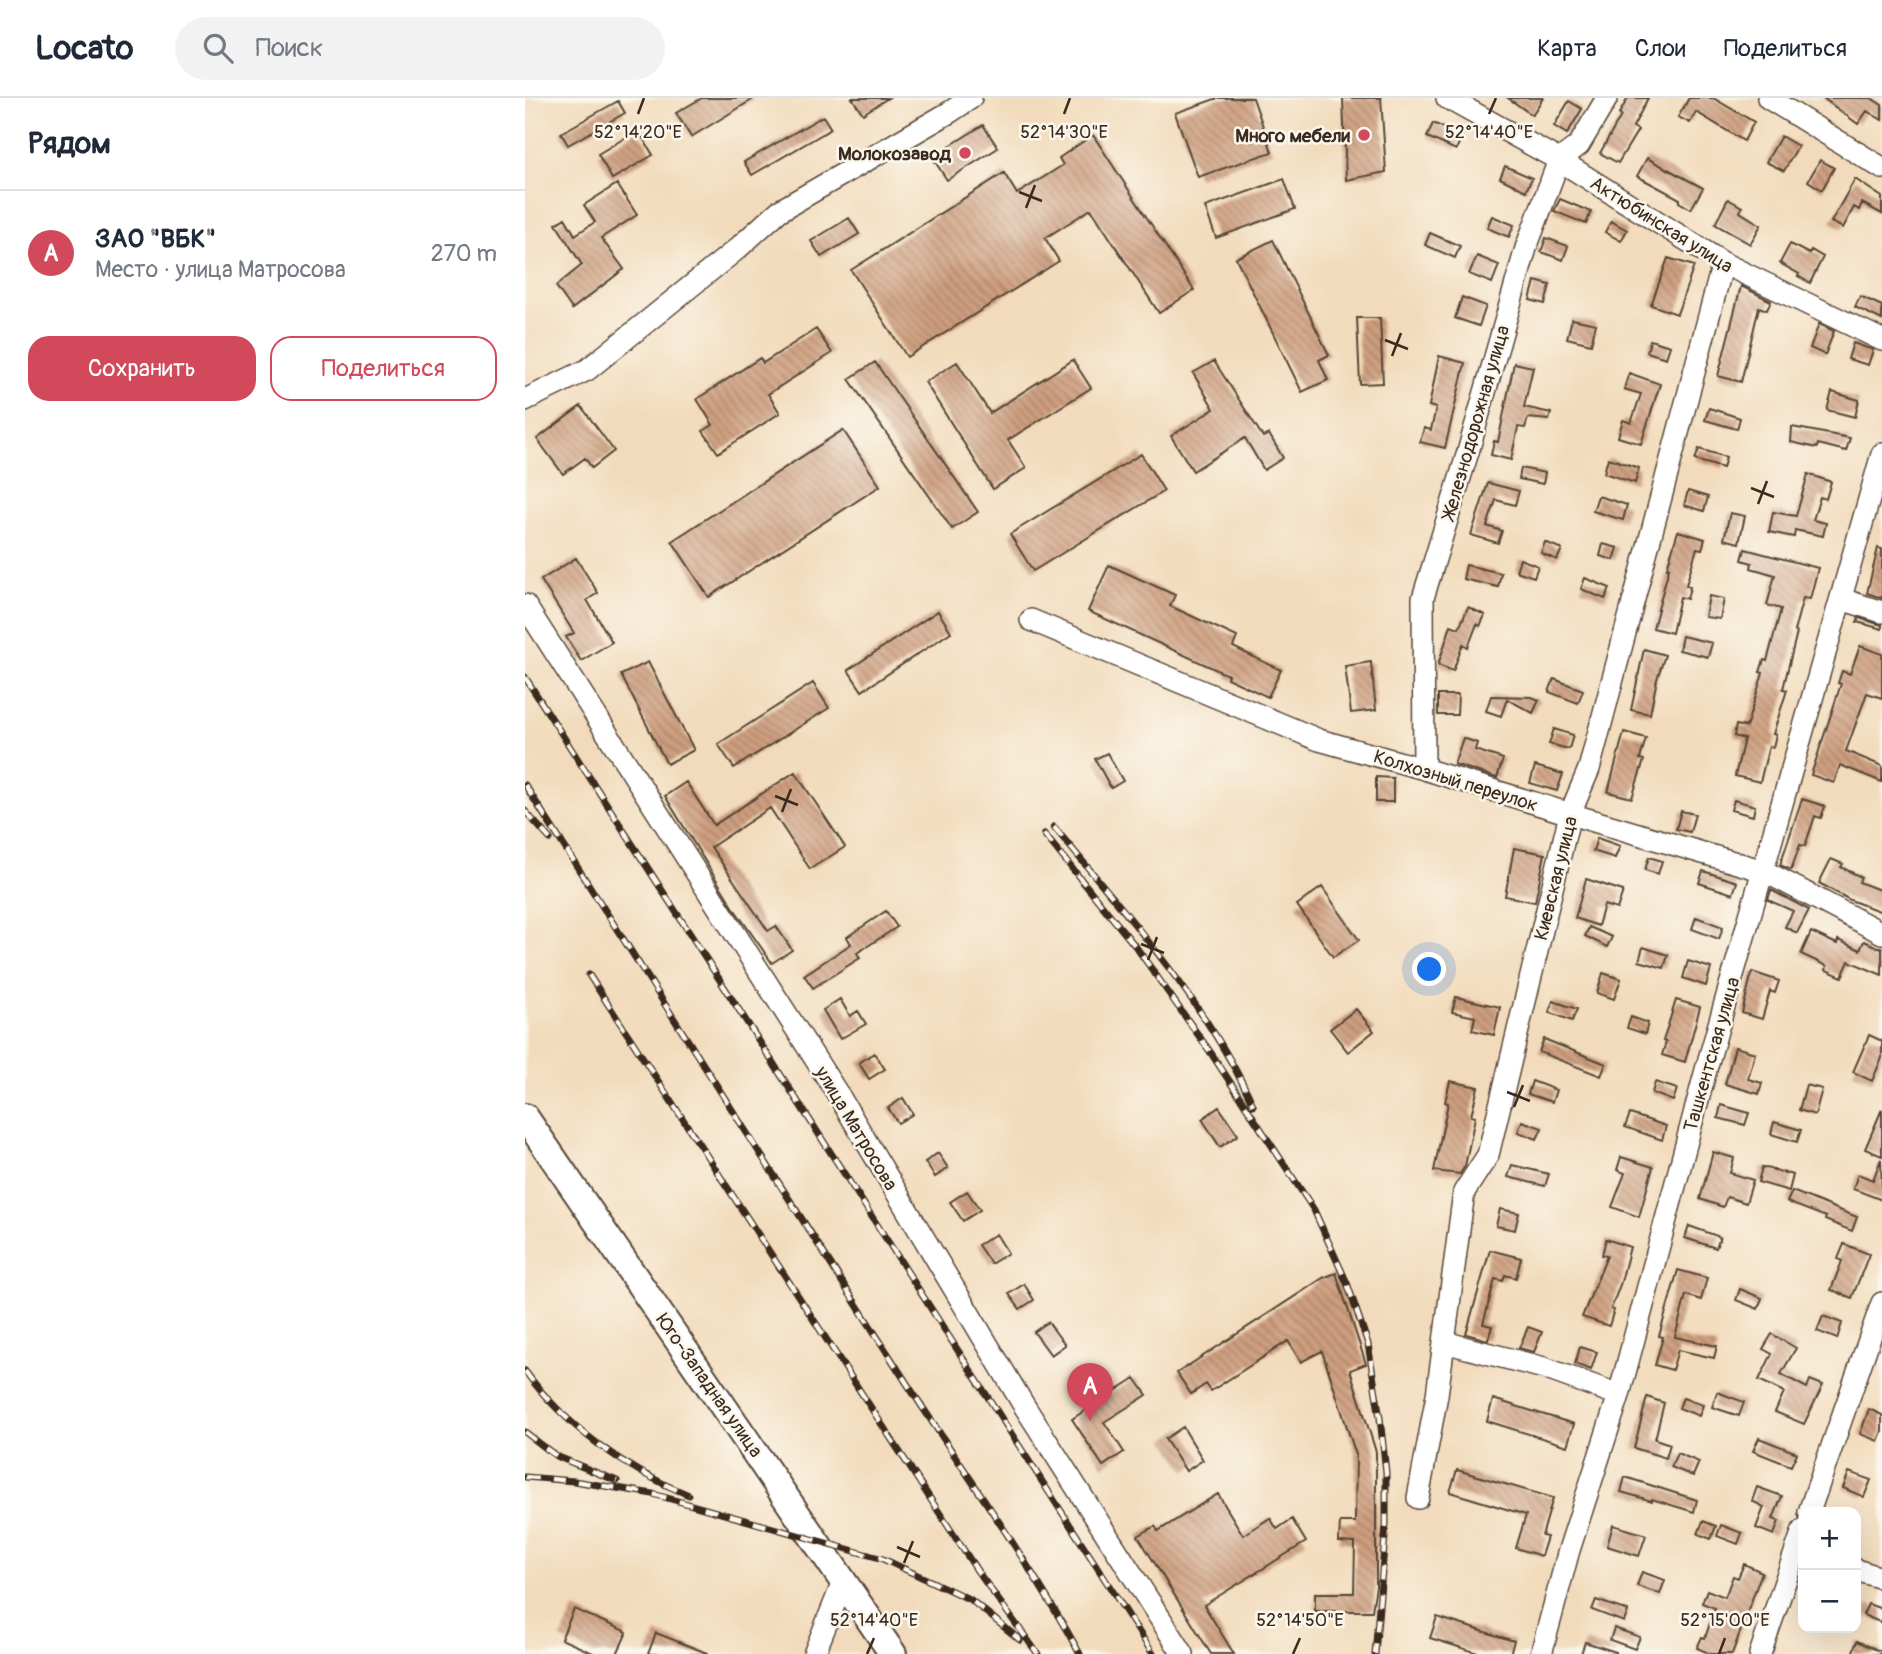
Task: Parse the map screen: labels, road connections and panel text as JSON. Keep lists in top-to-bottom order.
{
  "streets": {
    "main road": ["Юго-Западная улица"],
    "street": [
      "Актюбинская улица",
      "Железнодорожная улица",
      "Колхозный переулок",
      "Киевская улица",
      "Ташкентская улица",
      "улица Матросова"
    ]
  },
  "crossings": [
    ["Актюбинская улица", "Железнодорожная улица"],
    ["Актюбинская улица", "Киевская улица"],
    ["Железнодорожная улица", "Колхозный переулок"],
    ["Колхозный переулок", "Киевская улица"],
    ["Колхозный переулок", "Ташкентская улица"]
  ],
  "places": ["Много мебели", "Молокозавод"],
  "page": {
    "header": "Locato",
    "search": "Поиск",
    "nav": ["Карта", "Слои", "Поделиться"],
    "heading": "Рядом",
    "list": [
      {
        "mark": "A",
        "name": "ЗАО \"ВБК\"",
        "note": "Место · улица Матросова",
        "value": "270 m"
      }
    ],
    "buttons": ["Сохранить", "Поделиться"],
    "pins": "A",
    "map_buttons": ["+", "−"]
  },
  "coordinates": [
    "52°14'20\"E",
    "52°14'30\"E",
    "52°14'40\"E",
    "52°14'50\"E",
    "52°15'00\"E"
  ]
}
